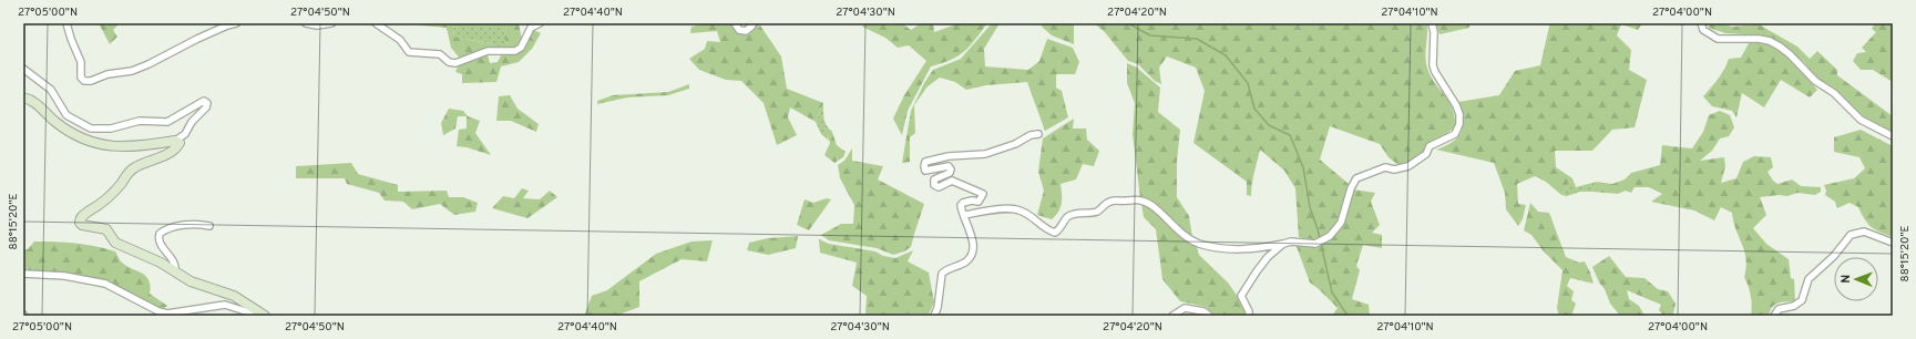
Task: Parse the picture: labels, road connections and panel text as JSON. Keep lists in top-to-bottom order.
{
  "north": "left",
  "coordinates": [
    "27°05'00\"N",
    "27°04'50\"N",
    "27°04'40\"N",
    "27°04'30\"N",
    "27°04'20\"N",
    "27°04'10\"N",
    "27°04'00\"N",
    "88°15'20\"E"
  ]
}
